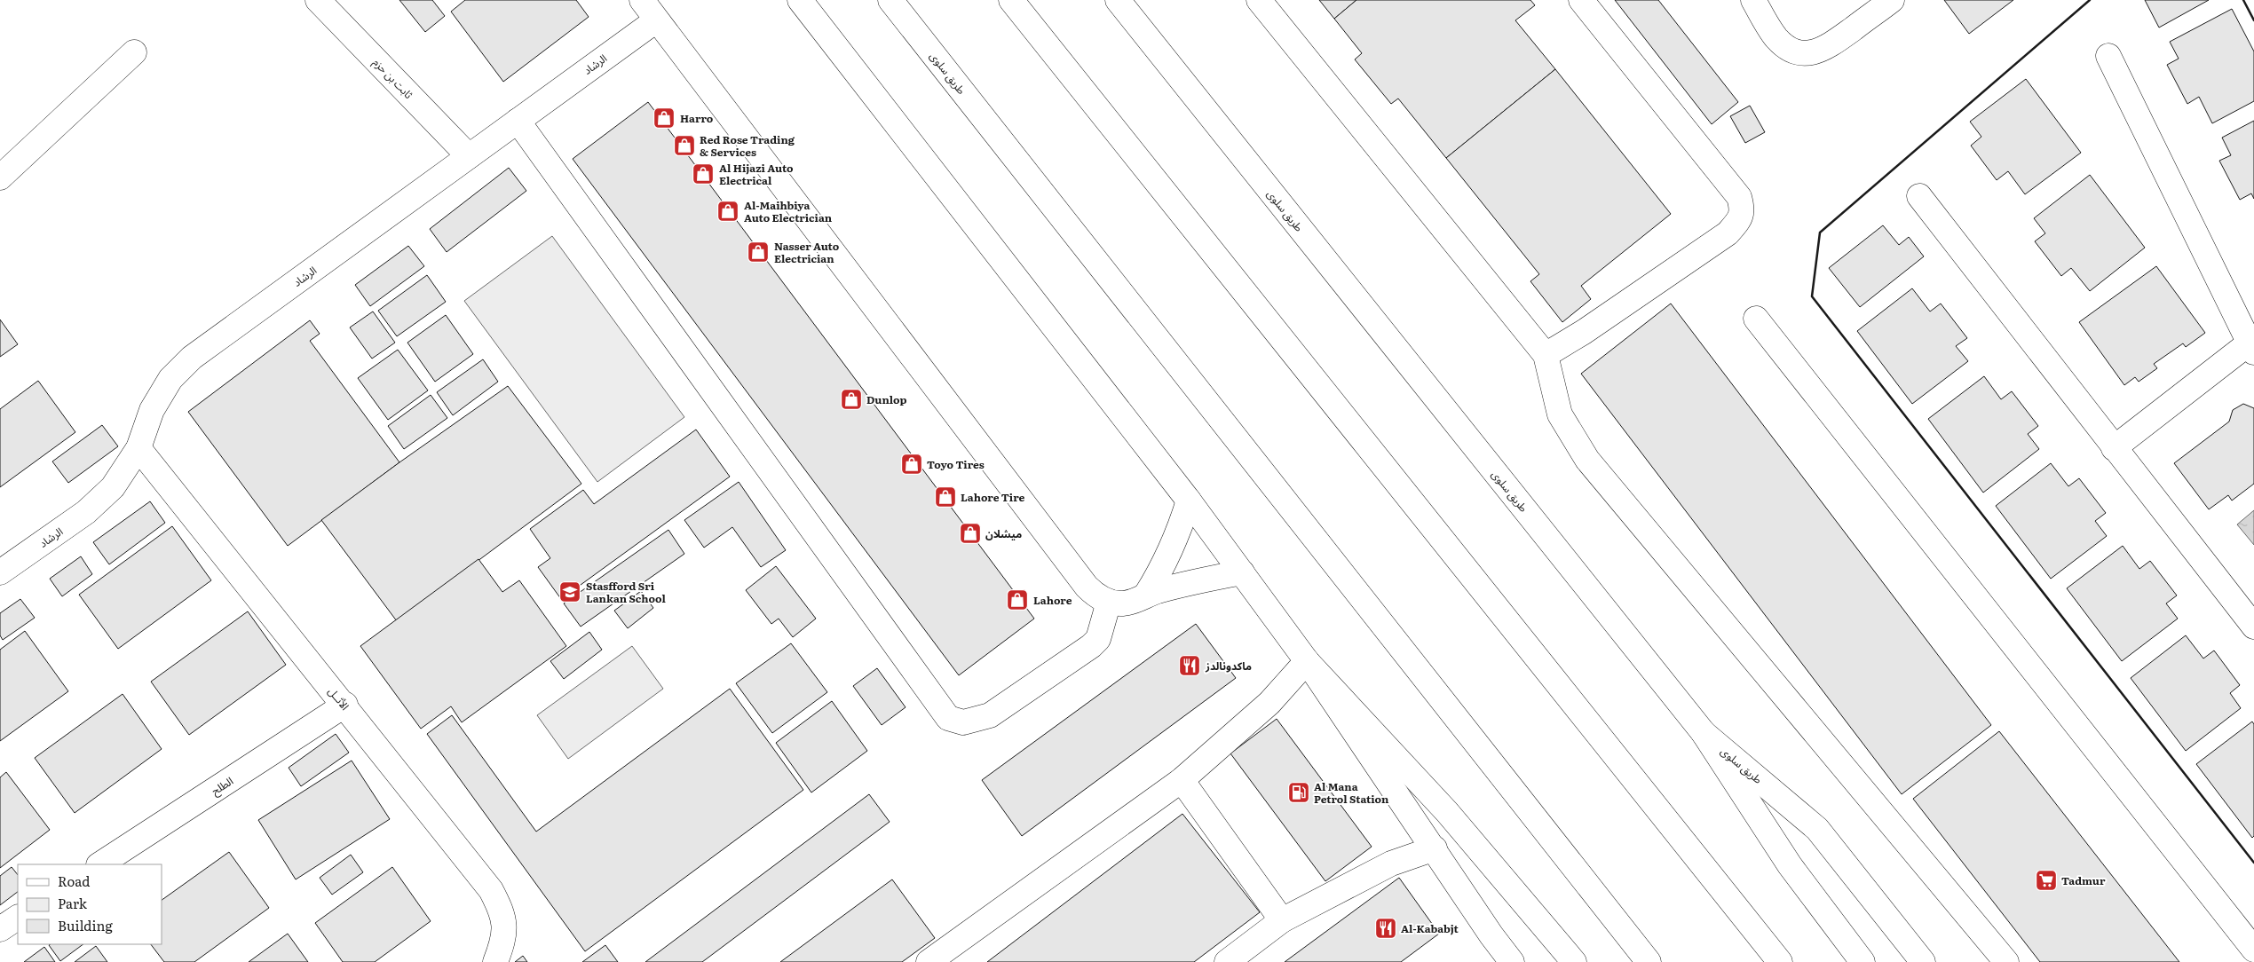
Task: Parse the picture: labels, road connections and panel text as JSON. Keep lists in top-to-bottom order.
{
  "streets": {
    "main road": [
      "الرشاد",
      "طريق سلوى",
      "ثابت بن حزم",
      "الأثــل",
      "الطلح"
    ]
  },
  "crossings": [
    ["الرشاد", "ثابت بن حزم"],
    ["الرشاد", "الأثــل"],
    ["الأثــل", "الطلح"]
  ],
  "places": {
    "shop": [
      "Harro",
      "Red Rose Trading & Services",
      "Al Hijazi Auto Electrical",
      "Al-Maihbiya Auto Electrician",
      "Nasser Auto Electrician",
      "Dunlop",
      "Toyo Tires",
      "Lahore Tire",
      "ميشلان",
      "Lahore"
    ],
    "school or university": ["Stasfford Sri Lankan School"],
    "restaurant": ["ماكدونالدز", "Al-Kababjt"],
    "fuel station": ["Al Mana Petrol Station"],
    "supermarket": ["Tadmur"]
  },
  "legend": ["Road", "Park", "Building"]
}
